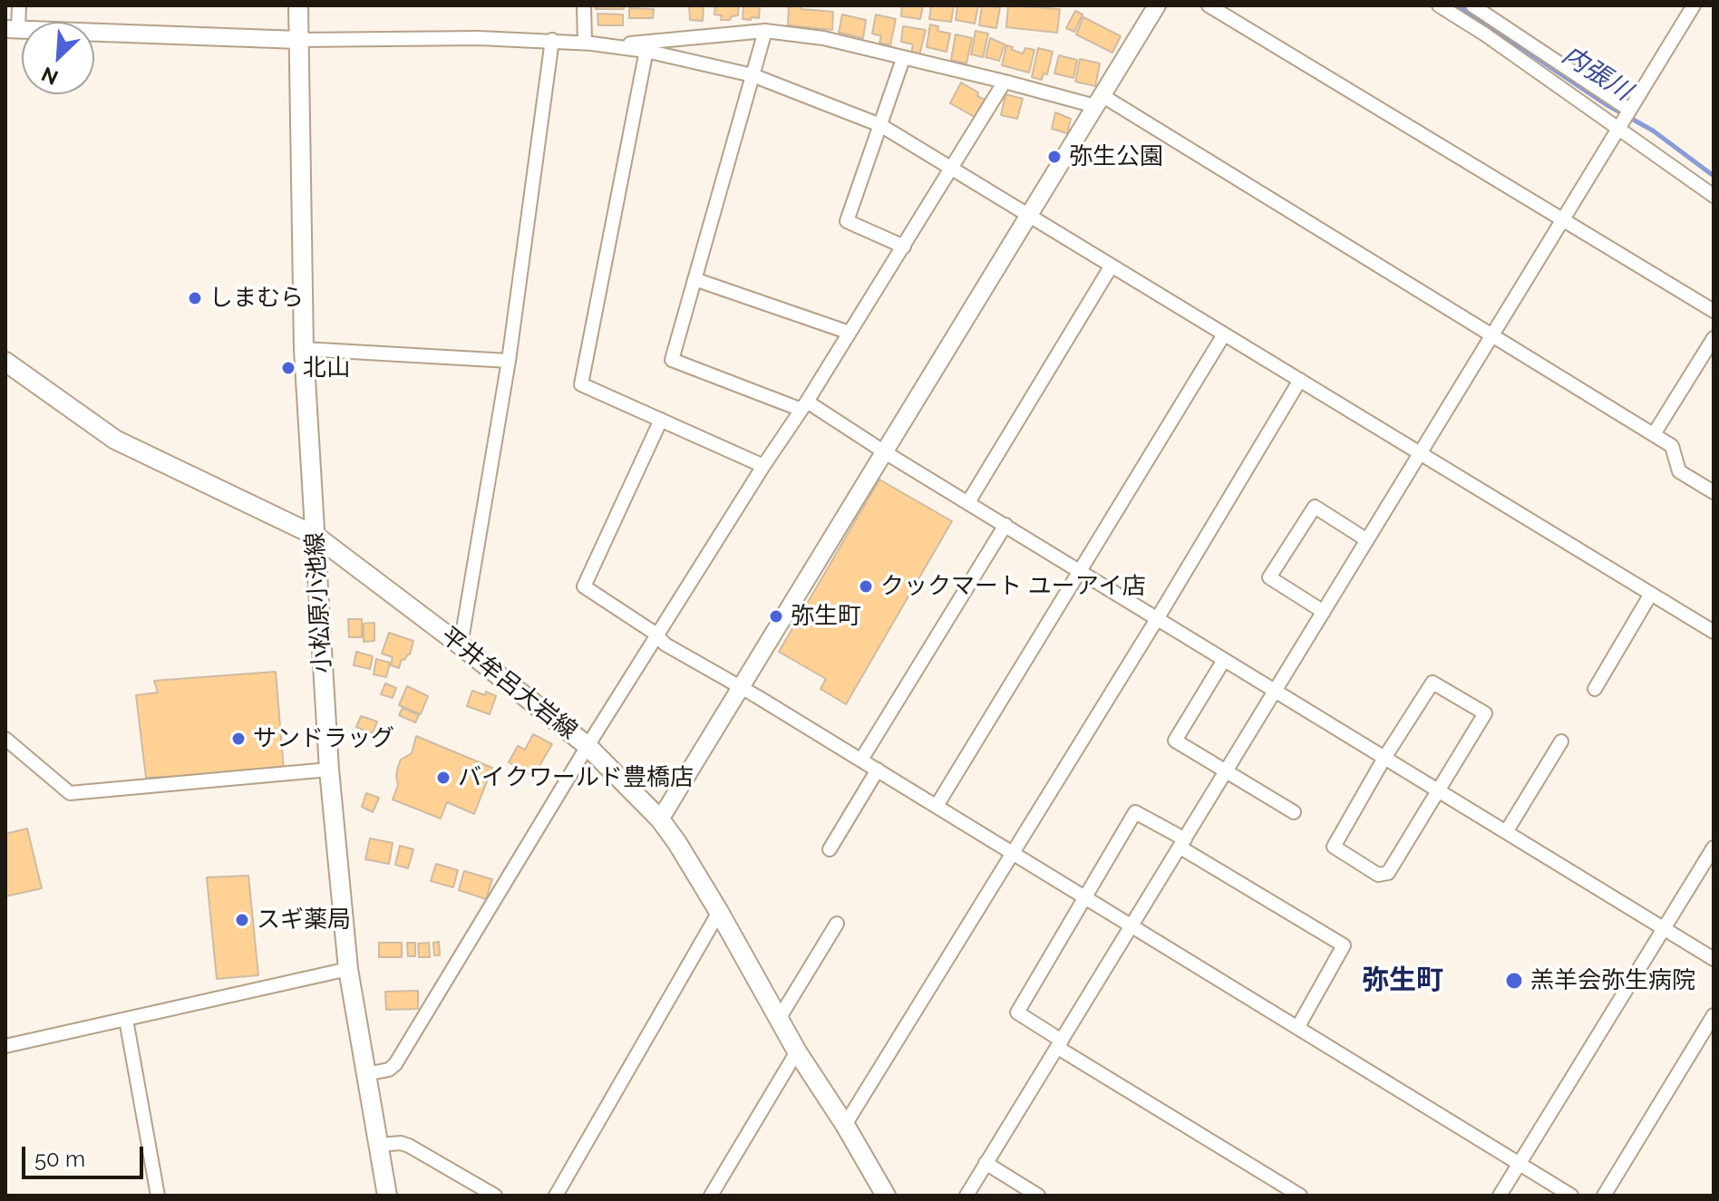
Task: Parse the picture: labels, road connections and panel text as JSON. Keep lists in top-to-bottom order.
{
  "streets": {
    "main road": ["小松原小池線", "平井牟呂大岩線"]
  },
  "crossings": [
    ["小松原小池線", "平井牟呂大岩線"]
  ],
  "districts": ["弥生町"],
  "water": ["内張川"],
  "places": [
    "弥生公園",
    "しまむら",
    "北山",
    "クックマート ユーアイ店",
    "弥生町",
    "サンドラッグ",
    "バイクワールド豊橋店",
    "スギ薬局",
    "羔羊会弥生病院"
  ],
  "scale_bar": "50 m",
  "north": "bottom left"
}
